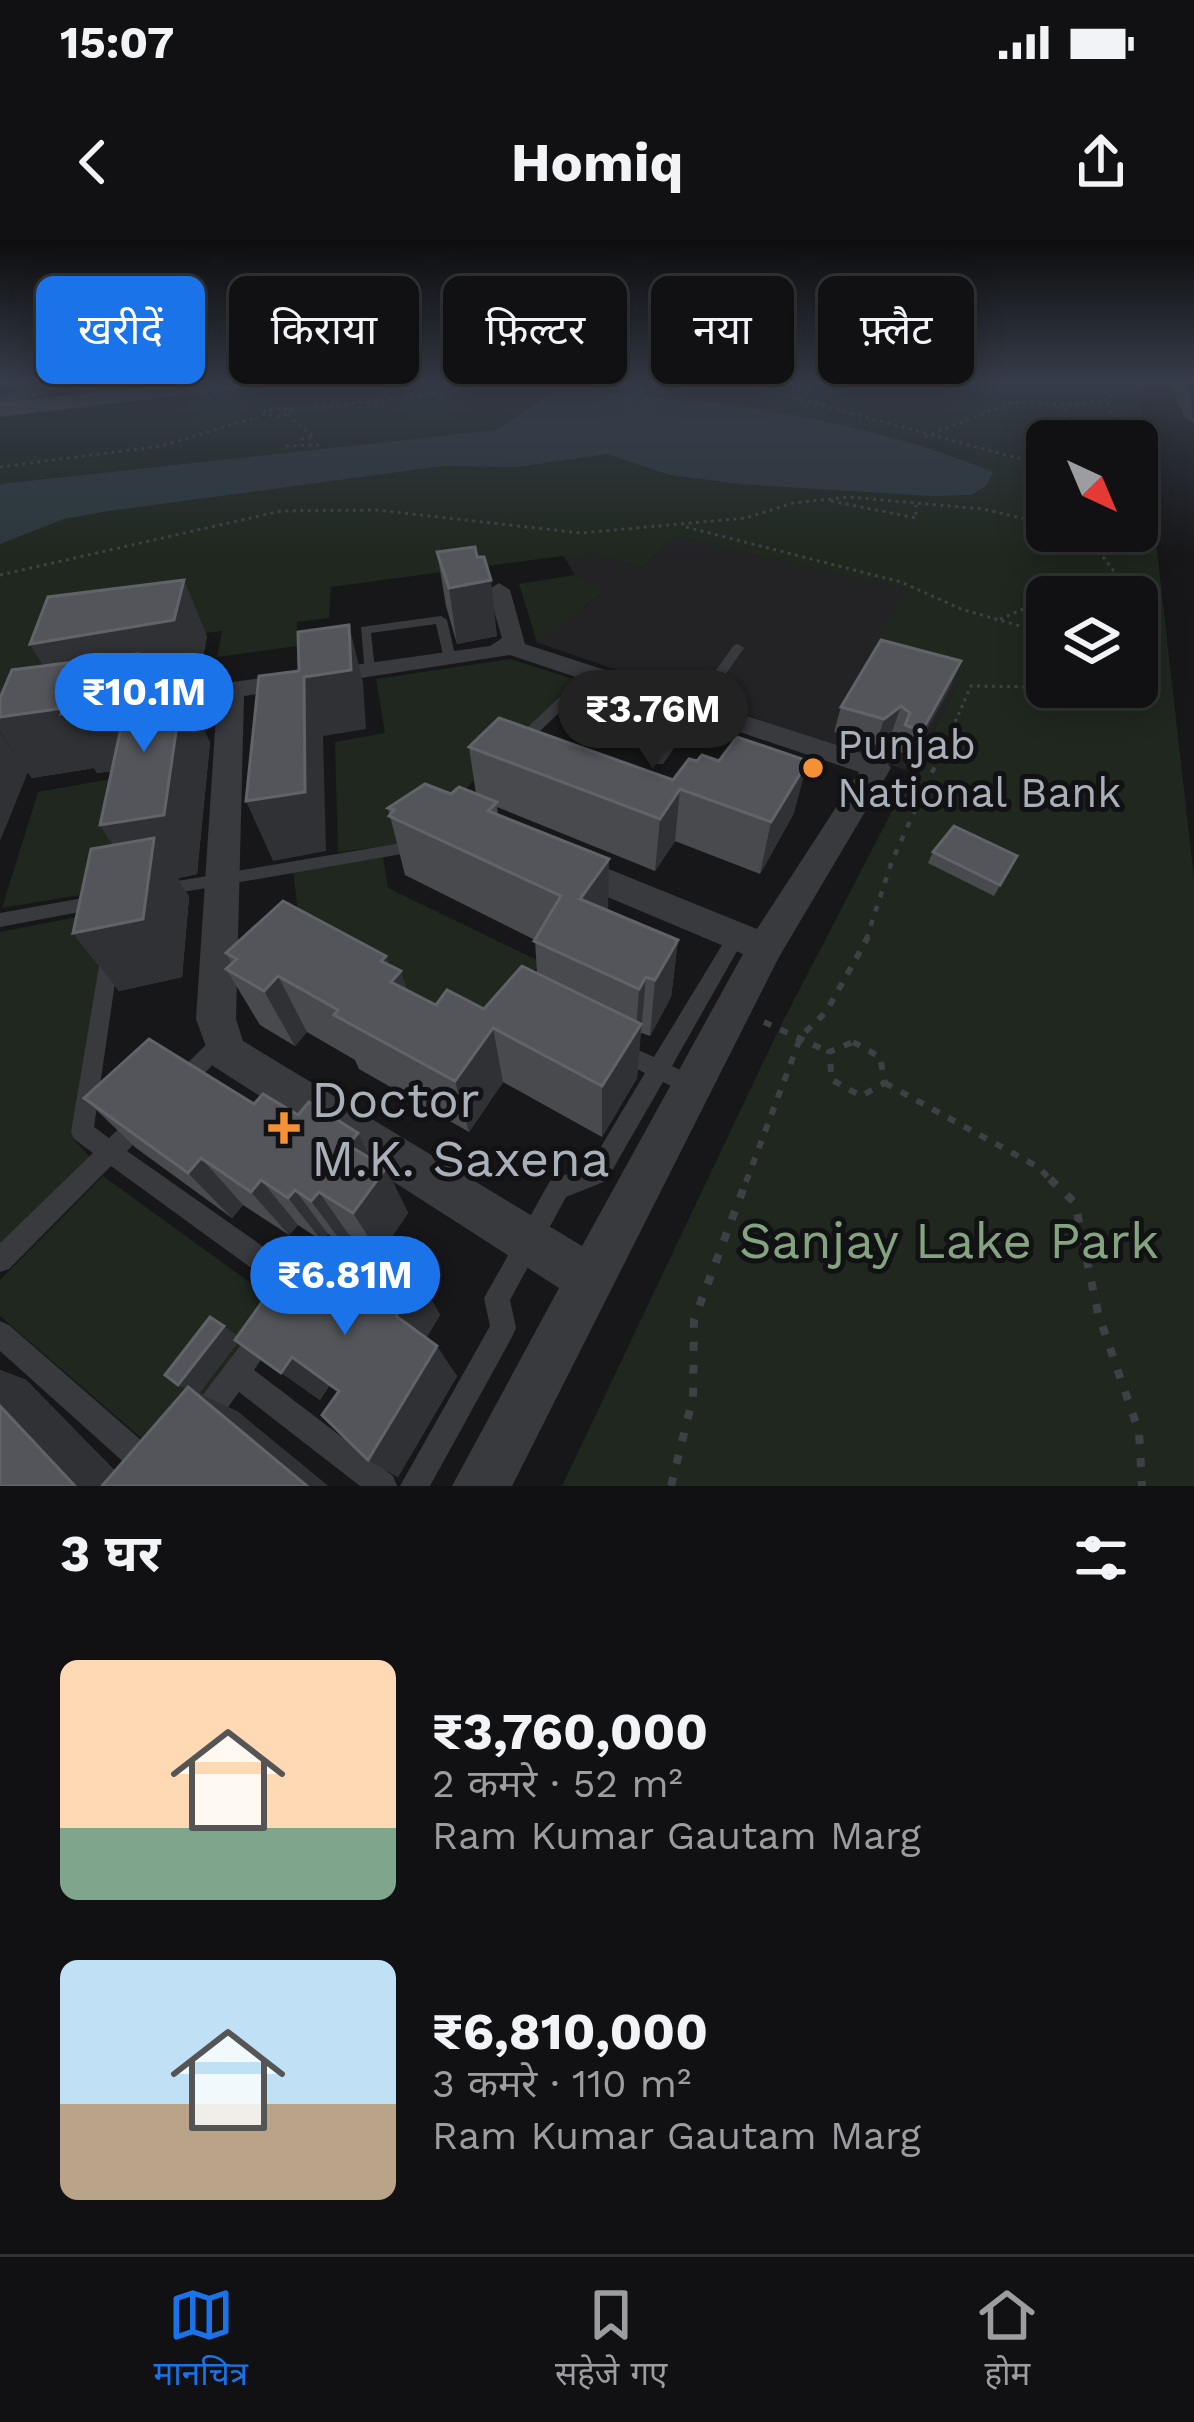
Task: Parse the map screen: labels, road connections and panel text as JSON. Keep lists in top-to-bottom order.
{
  "parks": ["Sanjay Lake Park"],
  "places": {
    "other": ["Punjab National Bank"],
    "health": ["Doctor M.K. Saxena"]
  },
  "north": "bottom right",
  "page": {
    "status": "15:07",
    "header": "Homiq",
    "chip": [
      "खरीदें",
      "किराया",
      "फ़िल्टर",
      "नया",
      "फ़्लैट"
    ],
    "price": ["₹10.1M", "₹3.76M", "₹6.81M"],
    "heading": "3 घर",
    "list": [
      {
        "name": "₹3,760,000",
        "note": "2 कमरे · 52 m² · Ram Kumar Gautam Marg"
      },
      {
        "name": "₹6,810,000",
        "note": "3 कमरे · 110 m² · Ram Kumar Gautam Marg"
      }
    ],
    "tabs": ["मानचित्र", "सहेजे गए", "होम"]
  }
}
